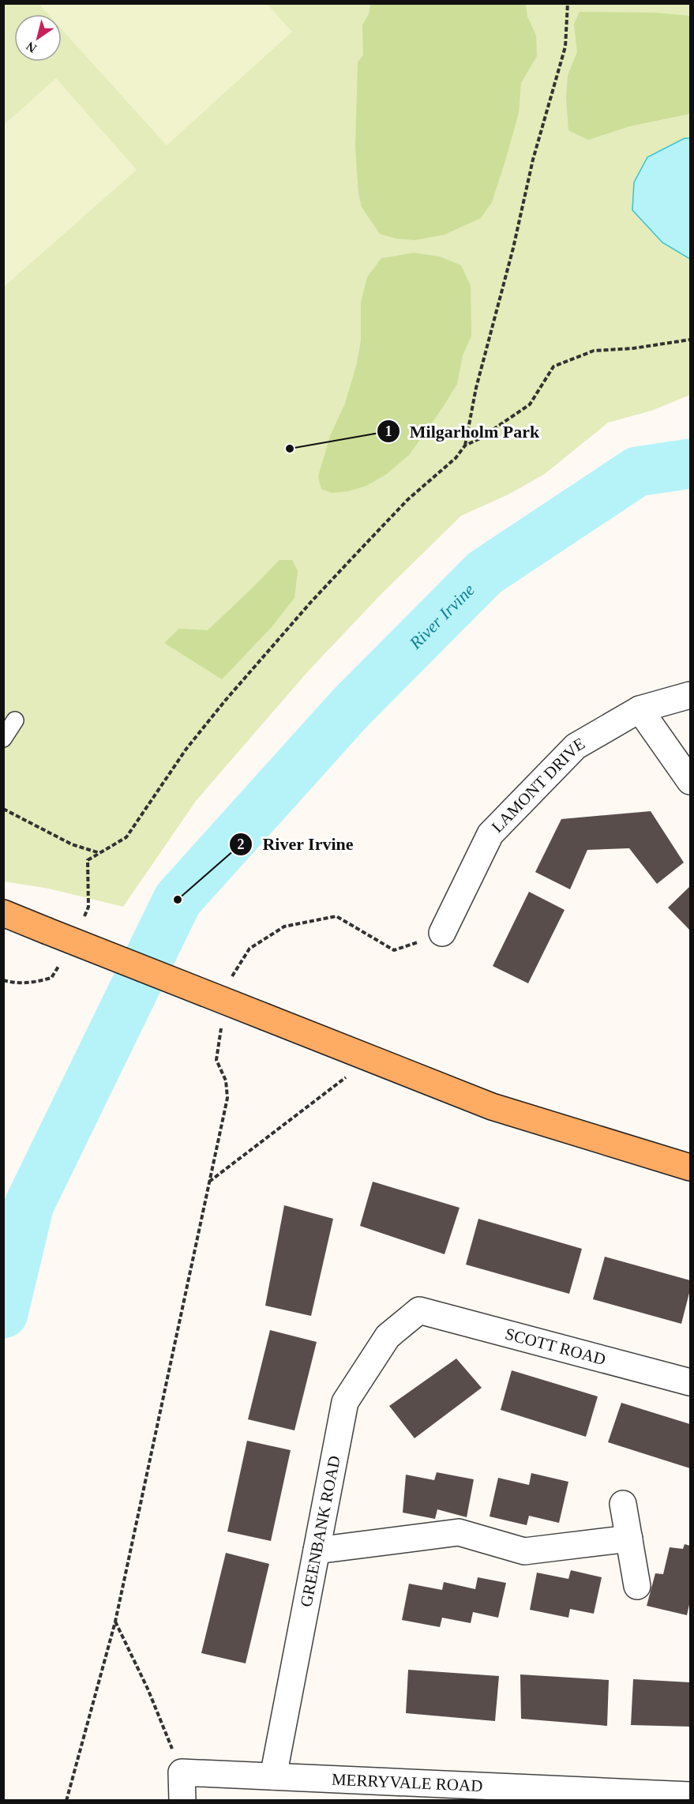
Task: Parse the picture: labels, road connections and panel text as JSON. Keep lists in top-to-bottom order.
{
  "streets": {
    "street": [
      "LAMONT DRIVE",
      "SCOTT ROAD",
      "GREENBANK ROAD",
      "MERRYVALE ROAD"
    ]
  },
  "crossings": [
    ["SCOTT ROAD", "GREENBANK ROAD"],
    ["GREENBANK ROAD", "MERRYVALE ROAD"]
  ],
  "water": ["River Irvine"],
  "places": ["Milgarholm Park", "River Irvine"],
  "north": "bottom left"
}
